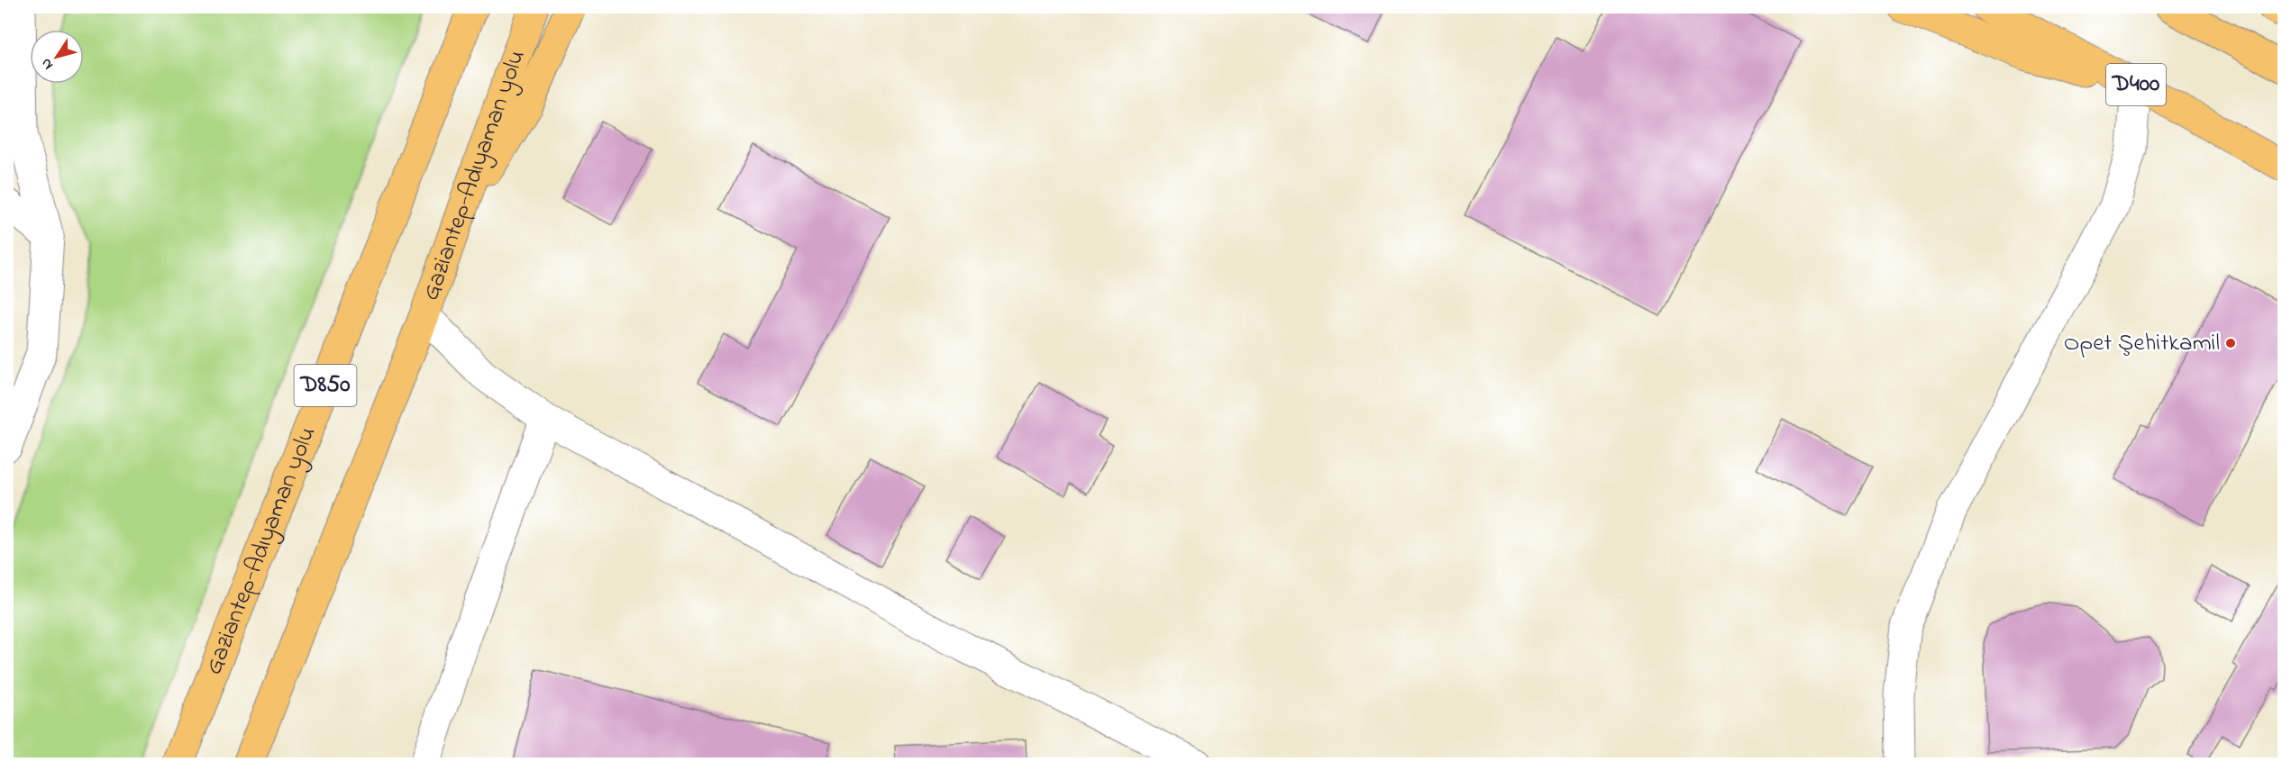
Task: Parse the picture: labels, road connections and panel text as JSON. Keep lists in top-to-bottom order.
{
  "streets": {
    "highway": ["D400", "Gaziantep-Adıyaman yolu", "D850"]
  },
  "places": ["Opet Şehitkamil"],
  "north": "bottom left"
}
